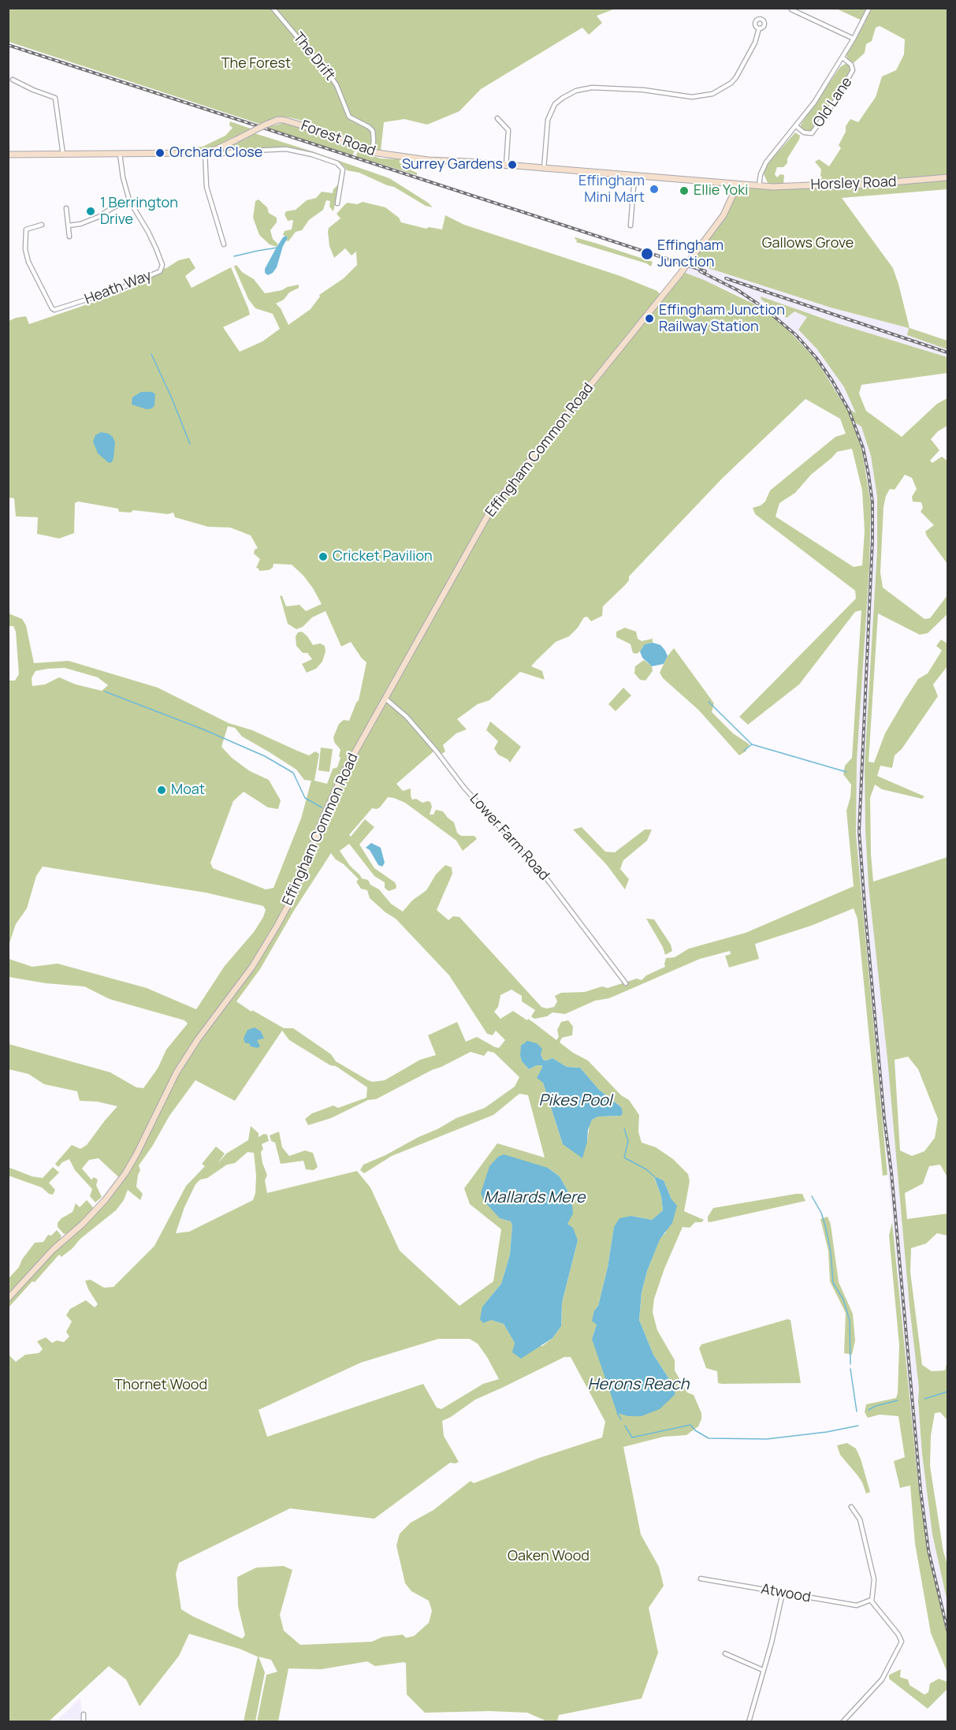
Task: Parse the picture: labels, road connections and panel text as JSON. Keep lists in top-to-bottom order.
{
  "streets": {
    "street": [
      "The Drift",
      "Old Lane",
      "Forest Road",
      "Horsley Road",
      "Heath Way",
      "Effingham Common Road",
      "Lower Farm Road",
      "Atwood"
    ]
  },
  "crossings": [
    ["The Drift", "Forest Road"],
    ["Old Lane", "Forest Road"],
    ["Old Lane", "Horsley Road"],
    ["Forest Road", "Horsley Road"],
    ["Forest Road", "Heath Way"],
    ["Forest Road", "Effingham Common Road"],
    ["Effingham Common Road", "Lower Farm Road"]
  ],
  "water": ["Pikes Pool", "Mallards Mere", "Herons Reach"],
  "parks": [
    "The Forest",
    "Gallows Grove",
    "Thornet Wood",
    "Oaken Wood"
  ],
  "places": [
    "Orchard Close",
    "Surrey Gardens",
    "Effingham Mini Mart",
    "Ellie Yoki",
    "1 Berrington Drive",
    "Effingham Junction",
    "Effingham Junction Railway Station",
    "Cricket Pavilion",
    "Moat"
  ]
}
